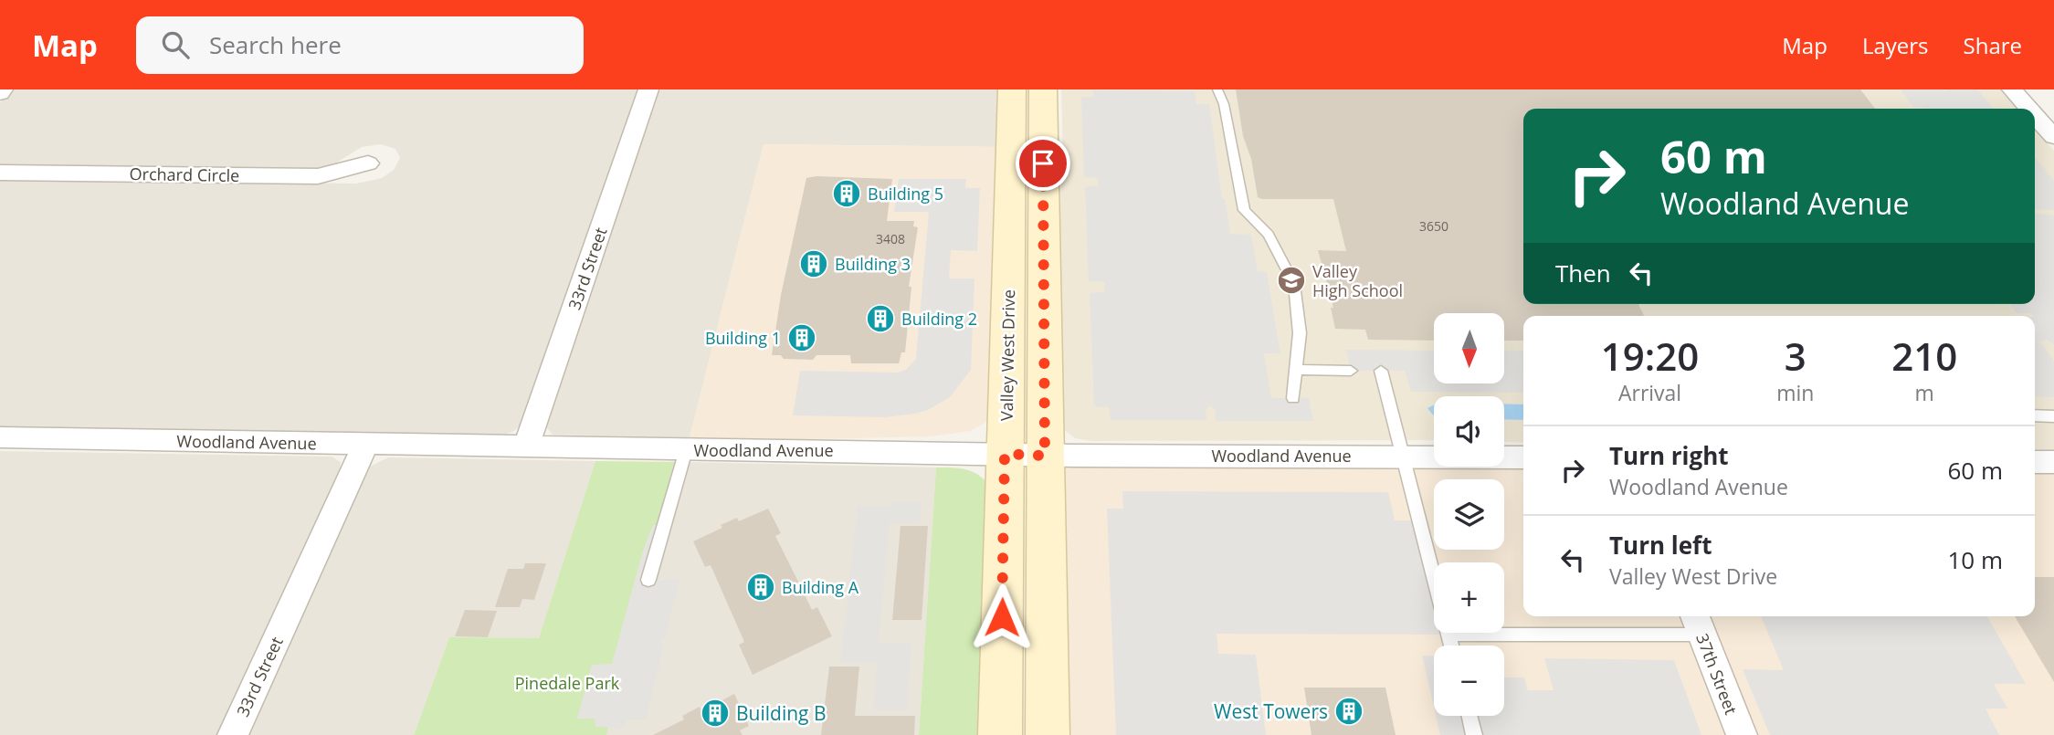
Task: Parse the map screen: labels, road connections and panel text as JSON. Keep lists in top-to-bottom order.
{
  "streets": {
    "main road": ["Valley West Drive"],
    "street": [
      "Orchard Circle",
      "33rd Street",
      "Woodland Avenue",
      "37th Street"
    ]
  },
  "crossings": [
    ["33rd Street", "Woodland Avenue"],
    ["Valley West Drive", "Woodland Avenue"]
  ],
  "parks": ["Pinedale Park"],
  "places": {
    "building": [
      "Building 5",
      "Building 3",
      "Building 2",
      "Building 1",
      "Building A",
      "West Towers",
      "Building B"
    ],
    "school or university": ["Valley High School"]
  },
  "house_numbers": ["3650", "3408"],
  "north": "bottom",
  "page": {
    "header": "Map",
    "search": "Search here",
    "nav": ["Map", "Layers", "Share"],
    "turn": ["60 m", "Woodland Avenue"],
    "then": "Then",
    "map_buttons": ["+", "−"],
    "eta": [
      "19:20",
      "Arrival",
      "3",
      "min",
      "210",
      "m"
    ],
    "list": [
      {
        "name": "Turn right",
        "note": "Woodland Avenue",
        "value": "60 m"
      },
      {
        "name": "Turn left",
        "note": "Valley West Drive",
        "value": "10 m"
      }
    ]
  }
}
